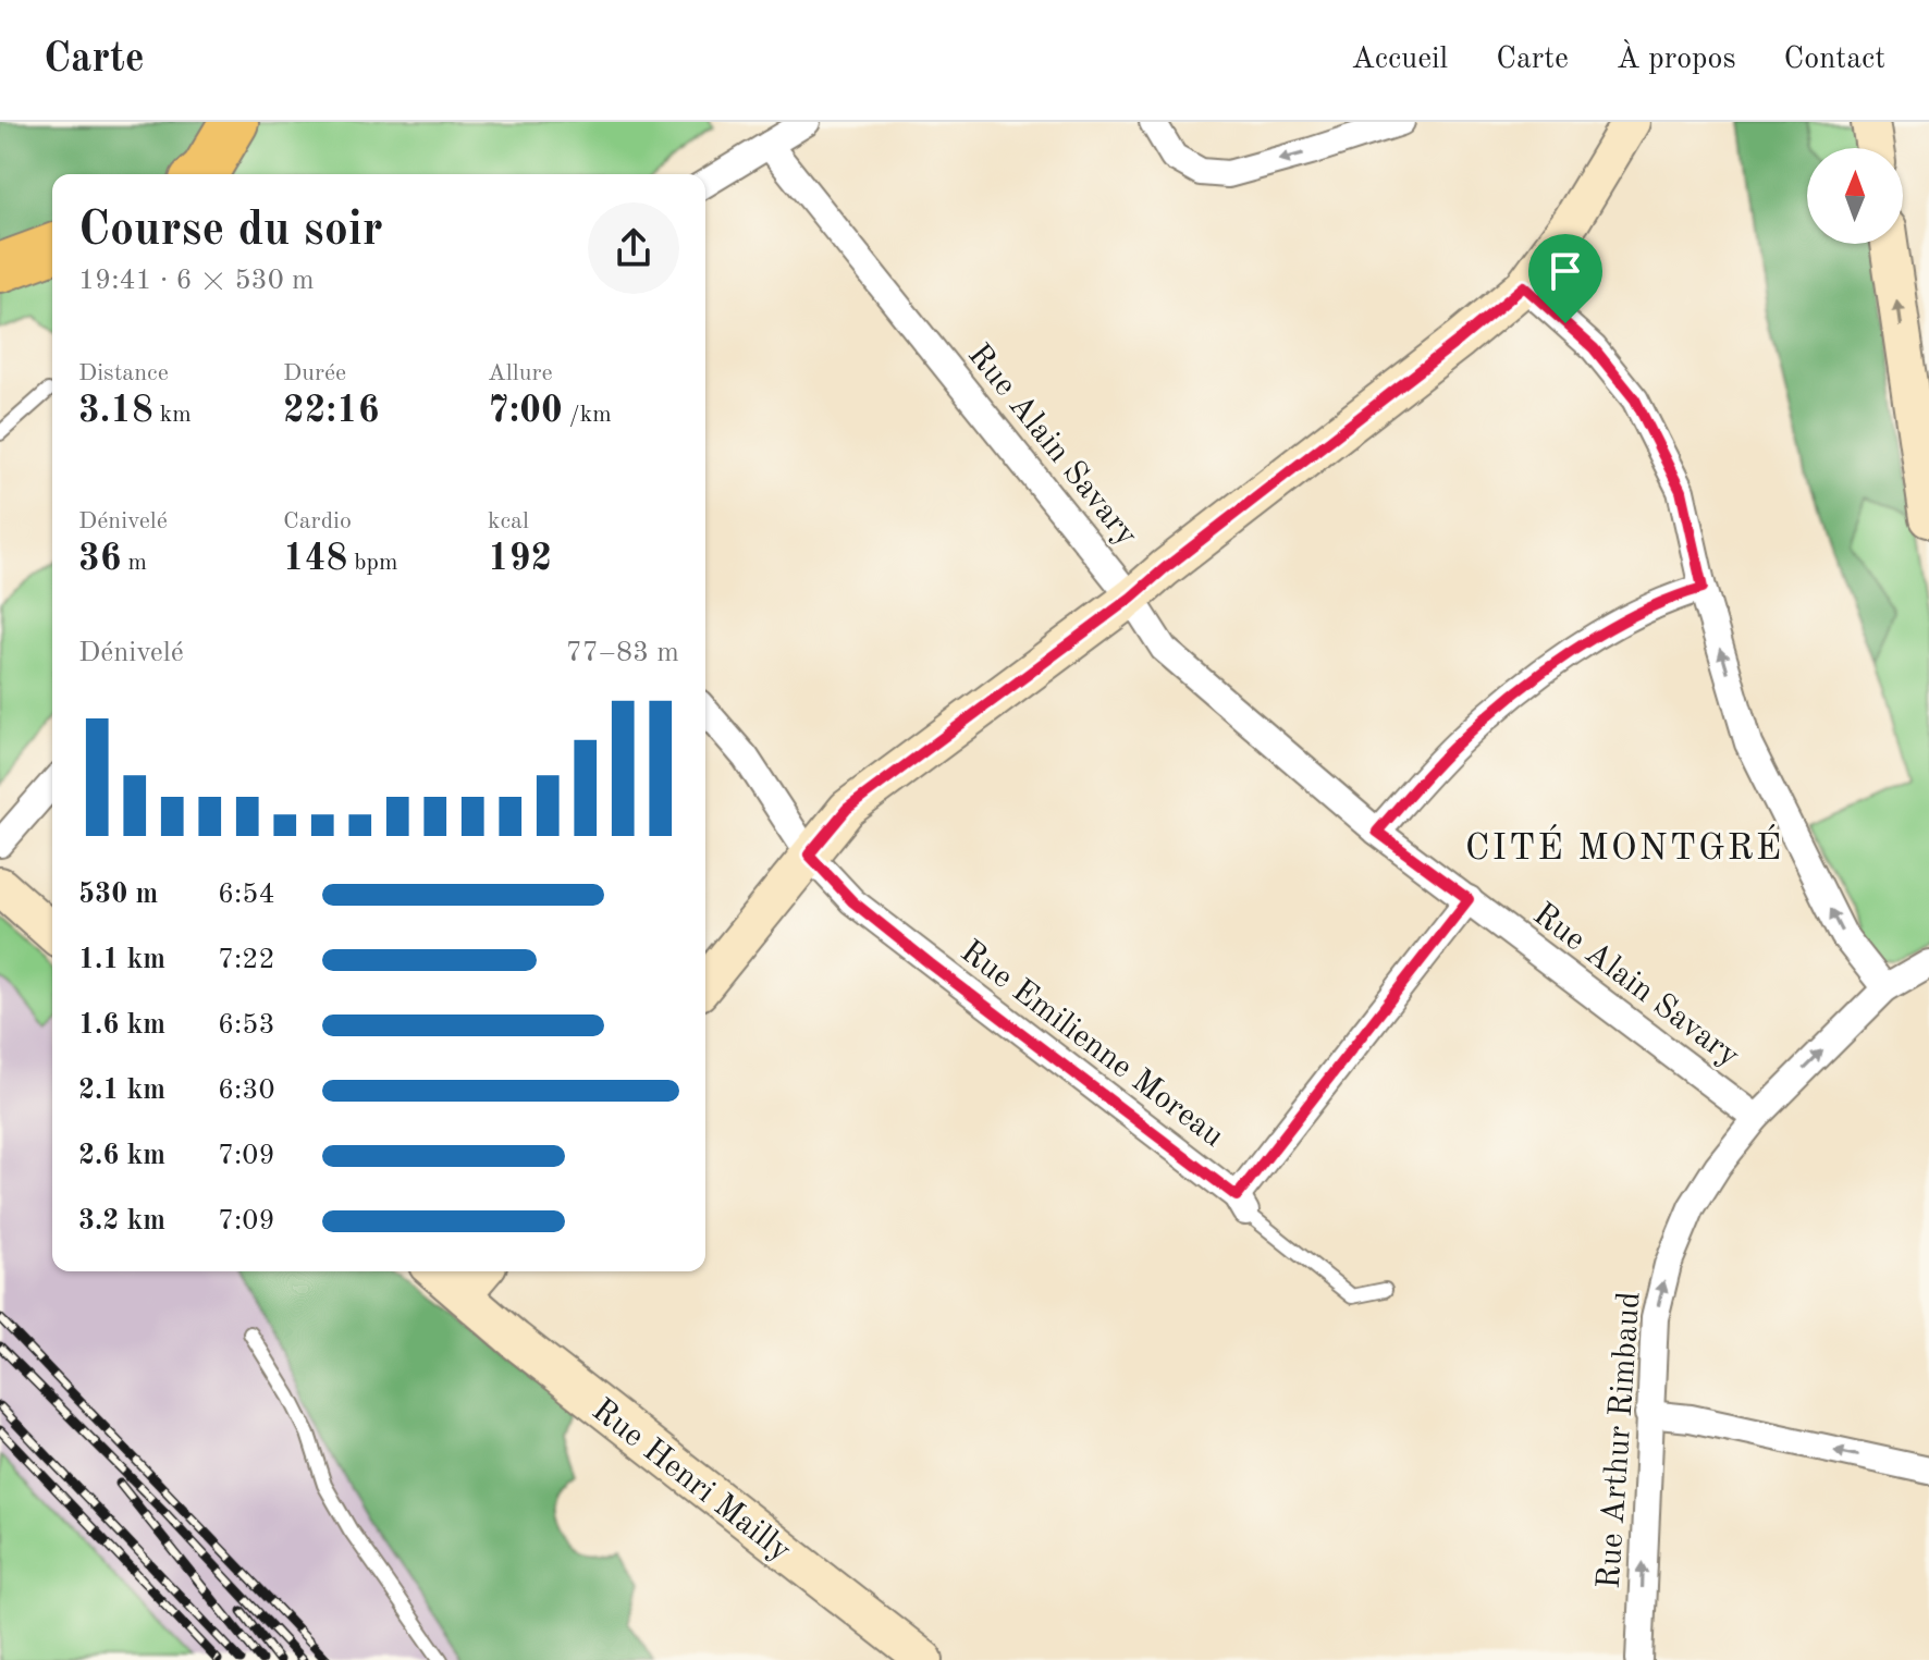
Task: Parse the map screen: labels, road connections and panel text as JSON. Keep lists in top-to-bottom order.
{
  "streets": {
    "street": [
      "Rue Alain Savary",
      "Rue Emilienne Moreau",
      "Rue Arthur Rimbaud",
      "Rue Henri Mailly"
    ]
  },
  "crossings": [
    ["Rue Alain Savary", "Rue Arthur Rimbaud"]
  ],
  "one_way": ["Rue Arthur Rimbaud"],
  "districts": ["CITÉ MONTGRÉ"],
  "north": "top",
  "page": {
    "header": "Carte",
    "nav": [
      "Accueil",
      "Carte",
      "À propos",
      "Contact"
    ],
    "heading": ["Course du soir", "19:41 · 6 × 530 m"],
    "stats": [
      ["Distance", "3.18 km"],
      ["Durée", "22:16"],
      ["Allure", "7:00 /km"],
      ["Dénivelé", "36 m"],
      ["Cardio", "148 bpm"],
      ["kcal", "192"]
    ],
    "chart": ["Dénivelé", "77–83 m"],
    "list": [
      {
        "name": "530 m",
        "note": "6:54"
      },
      {
        "name": "1.1 km",
        "note": "7:22"
      },
      {
        "name": "1.6 km",
        "note": "6:53"
      },
      {
        "name": "2.1 km",
        "note": "6:30"
      },
      {
        "name": "2.6 km",
        "note": "7:09"
      },
      {
        "name": "3.2 km",
        "note": "7:09"
      }
    ]
  }
}
